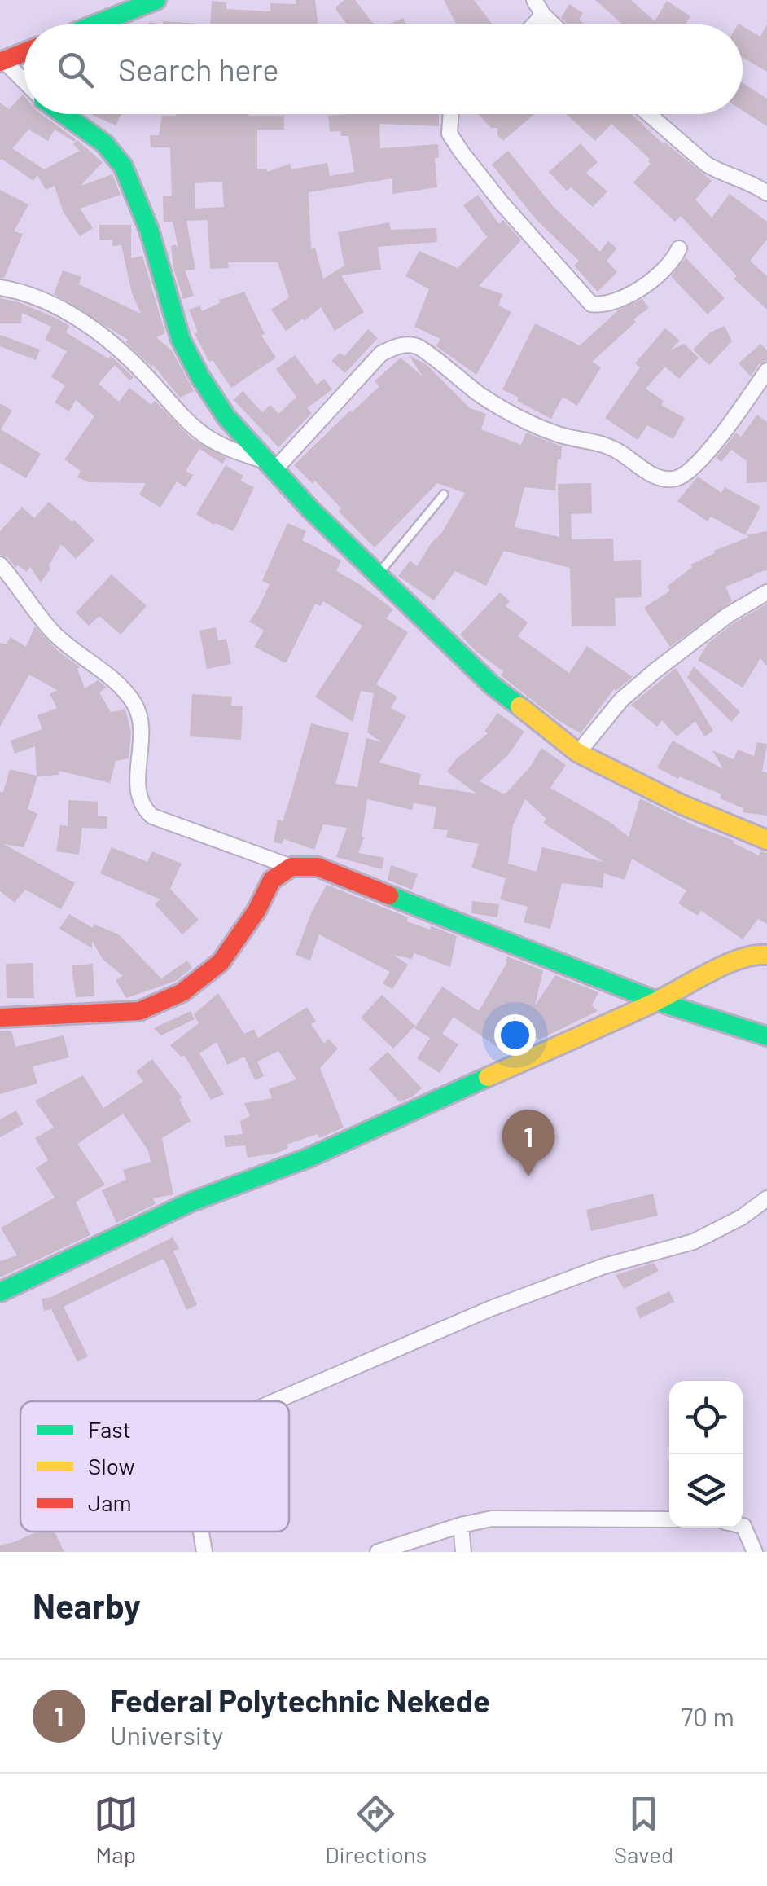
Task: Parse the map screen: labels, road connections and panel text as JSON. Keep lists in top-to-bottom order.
{
  "legend": ["Fast", "Slow", "Jam"],
  "page": {
    "search": "Search here",
    "pins": "1",
    "heading": "Nearby",
    "list": [
      {
        "mark": "1",
        "name": "Federal Polytechnic Nekede",
        "note": "University",
        "value": "70 m"
      }
    ],
    "nav": ["Map", "Directions", "Saved"]
  }
}
